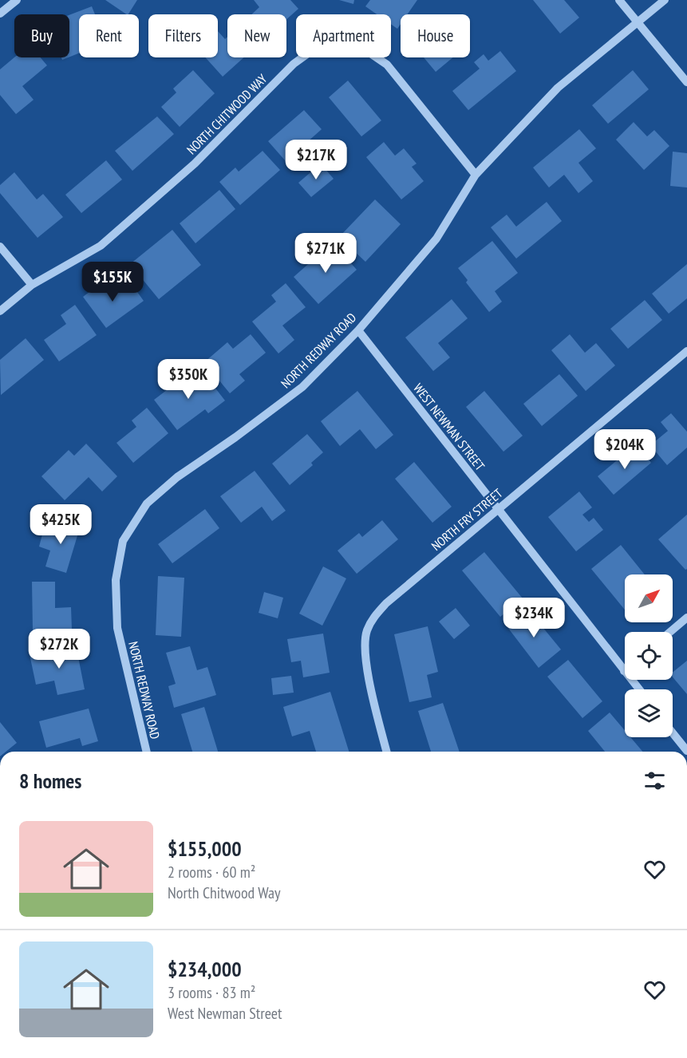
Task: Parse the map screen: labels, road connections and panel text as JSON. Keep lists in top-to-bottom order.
{
  "streets": {
    "street": [
      "NORTH CHITWOOD WAY",
      "NORTH REDWAY ROAD",
      "WEST NEWMAN STREET",
      "NORTH FRY STREET"
    ]
  },
  "crossings": [
    ["NORTH CHITWOOD WAY", "NORTH REDWAY ROAD"],
    ["NORTH REDWAY ROAD", "WEST NEWMAN STREET"],
    ["WEST NEWMAN STREET", "NORTH FRY STREET"]
  ],
  "north": "top right",
  "page": {
    "chip": [
      "Buy",
      "Rent",
      "Filters",
      "New",
      "Apartment",
      "House"
    ],
    "price": [
      "$217K",
      "$271K",
      "$155K",
      "$350K",
      "$204K",
      "$425K",
      "$234K",
      "$272K"
    ],
    "heading": "8 homes",
    "list": [
      {
        "name": "$155,000",
        "note": "2 rooms · 60 m² · North Chitwood Way"
      },
      {
        "name": "$234,000",
        "note": "3 rooms · 83 m² · West Newman Street"
      }
    ]
  }
}
